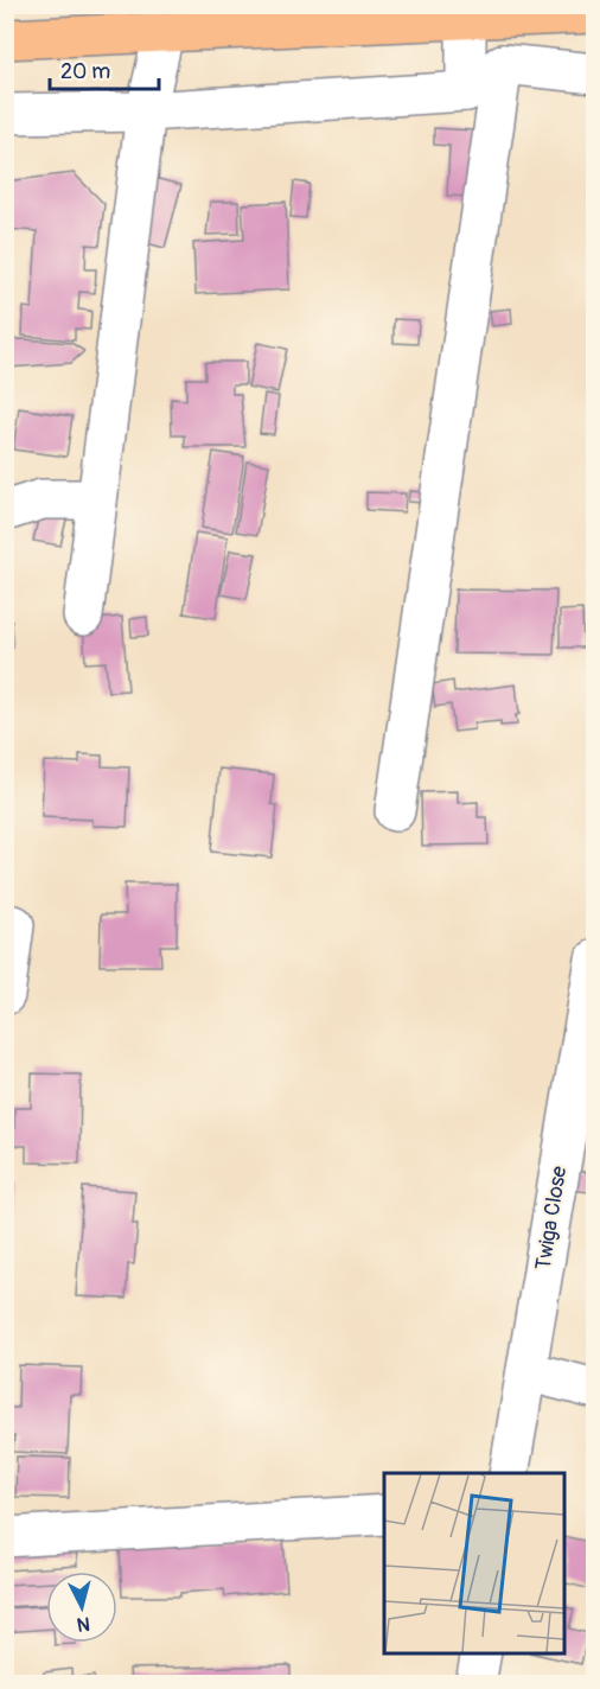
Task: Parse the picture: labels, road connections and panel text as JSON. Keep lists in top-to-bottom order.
{
  "streets": {
    "street": ["Twiga Close"]
  },
  "scale_bar": "20 m",
  "north": "bottom"
}
